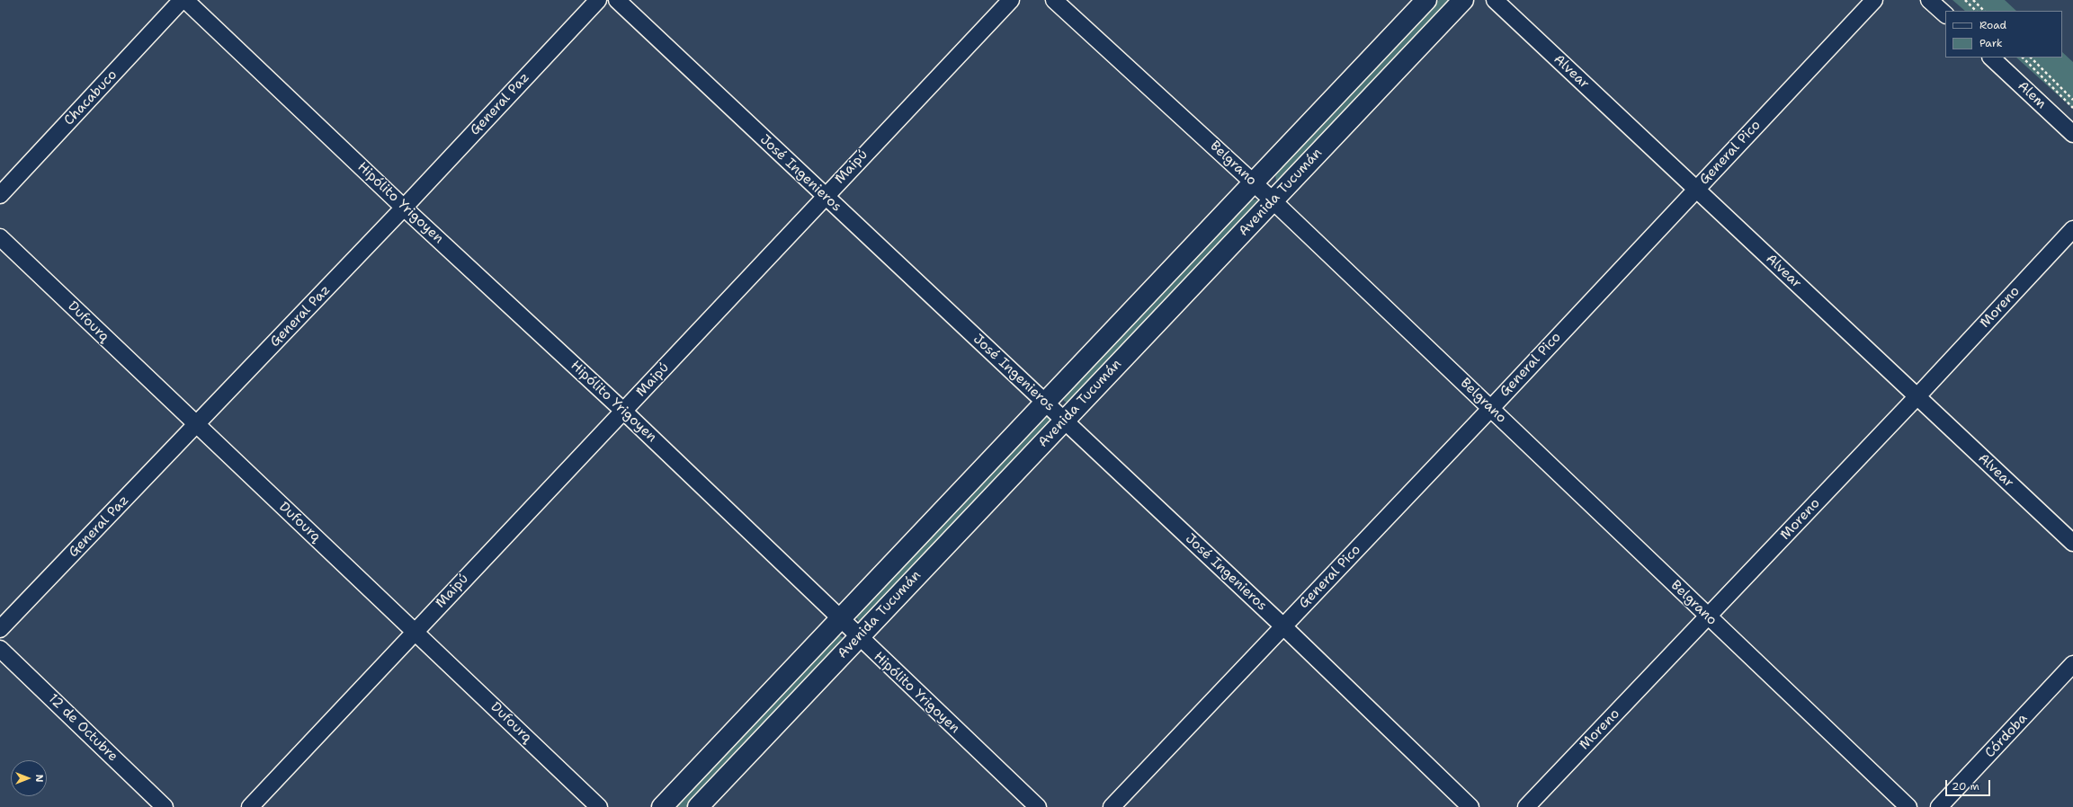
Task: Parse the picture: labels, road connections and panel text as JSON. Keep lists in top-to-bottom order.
{
  "streets": {
    "main road": ["Avenida Tucumán"],
    "street": [
      "Alvear",
      "Alem",
      "Chacabuco",
      "General Paz",
      "General Pico",
      "Belgrano",
      "Maipú",
      "José Ingenieros",
      "Hipólito Yrigoyen",
      "Moreno",
      "Dufourq",
      "12 de Octubre",
      "Córdoba"
    ]
  },
  "crossings": [
    ["Alvear", "General Pico"],
    ["Alvear", "Moreno"],
    ["General Paz", "Hipólito Yrigoyen"],
    ["General Paz", "Dufourq"],
    ["General Pico", "Belgrano"],
    ["General Pico", "José Ingenieros"],
    ["Belgrano", "Avenida Tucumán"],
    ["Belgrano", "Moreno"],
    ["Maipú", "José Ingenieros"],
    ["Maipú", "Hipólito Yrigoyen"],
    ["Maipú", "Dufourq"],
    ["José Ingenieros", "Avenida Tucumán"],
    ["Avenida Tucumán", "Hipólito Yrigoyen"]
  ],
  "legend": ["Road", "Park"],
  "scale_bar": "20 m",
  "north": "right"
}
